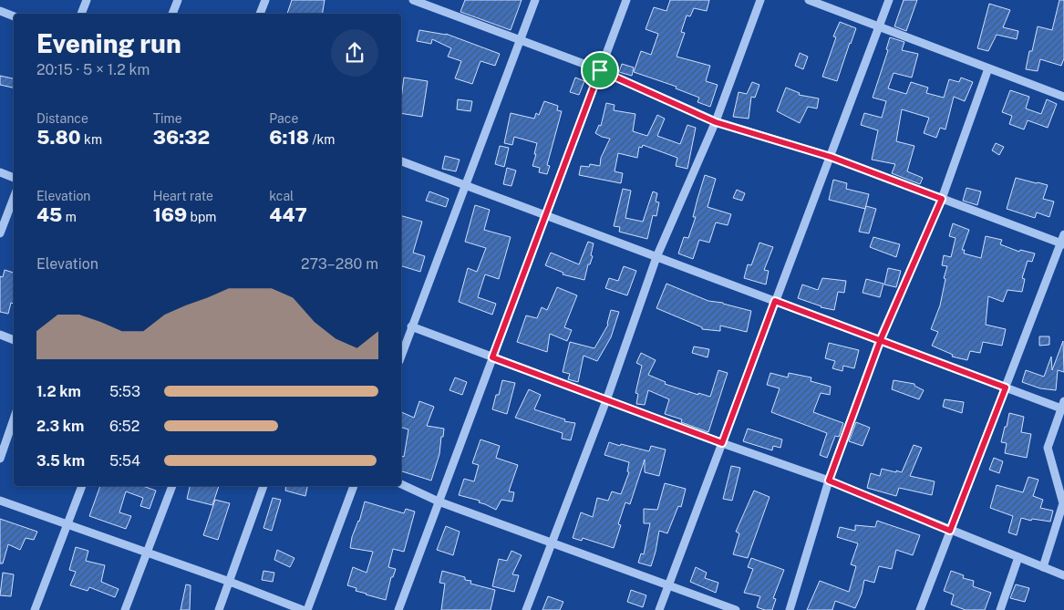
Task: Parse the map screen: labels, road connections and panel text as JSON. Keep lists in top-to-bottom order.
{
  "page": {
    "heading": ["Evening run", "20:15 · 5 × 1.2 km"],
    "stats": [
      ["Distance", "5.80 km"],
      ["Time", "36:32"],
      ["Pace", "6:18 /km"],
      ["Elevation", "45 m"],
      ["Heart rate", "169 bpm"],
      ["kcal", "447"]
    ],
    "chart": ["Elevation", "273–280 m"],
    "list": [
      {
        "name": "1.2 km",
        "note": "5:53"
      },
      {
        "name": "2.3 km",
        "note": "6:52"
      },
      {
        "name": "3.5 km",
        "note": "5:54"
      }
    ]
  }
}
